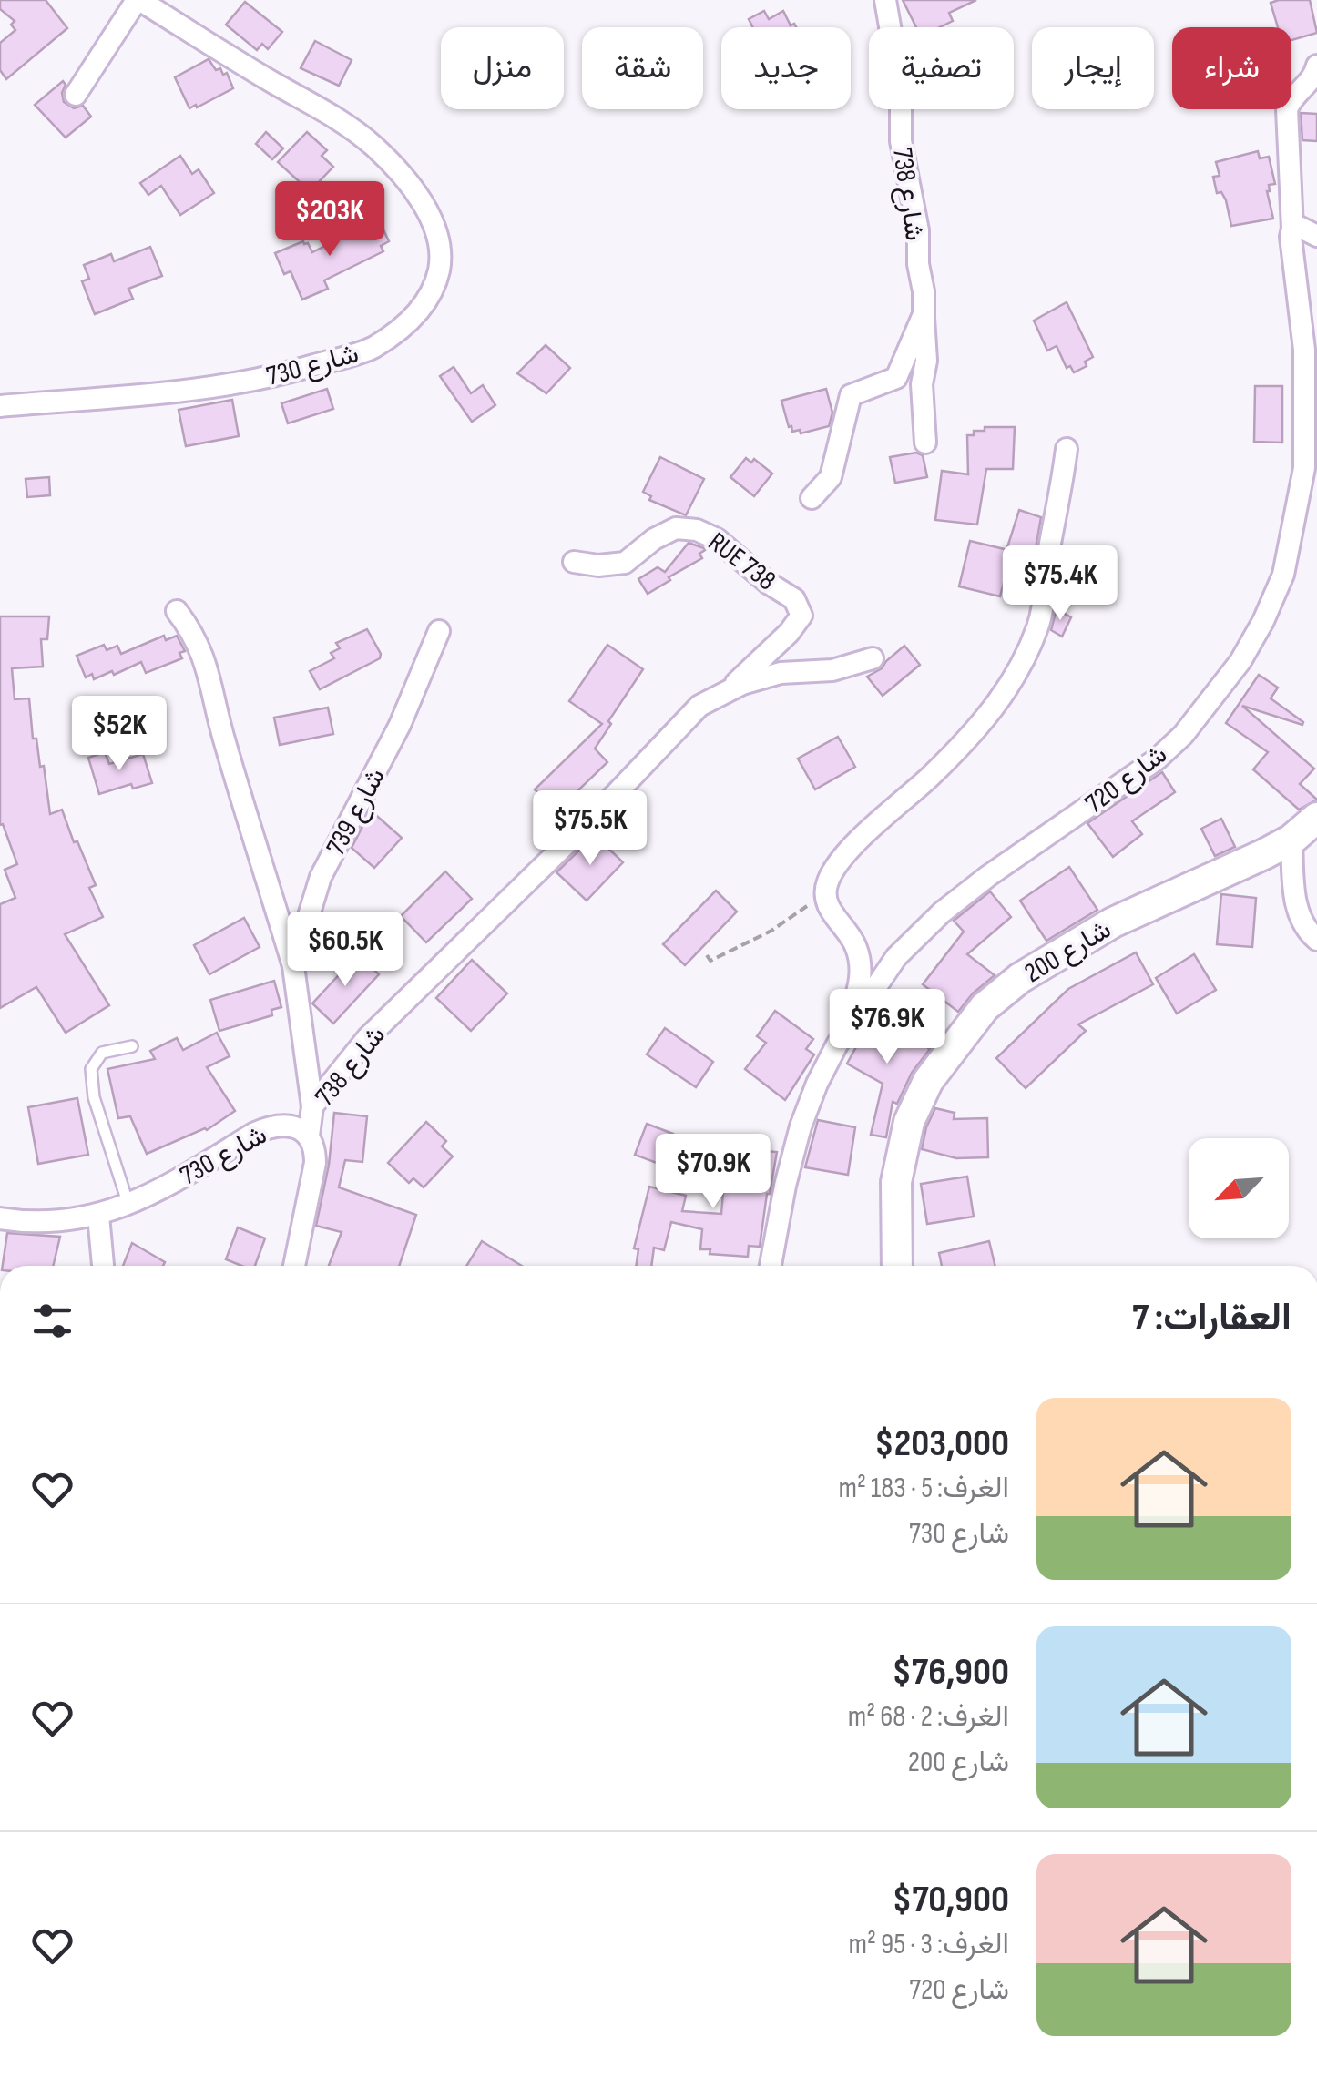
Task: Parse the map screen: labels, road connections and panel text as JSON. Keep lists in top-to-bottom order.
{
  "streets": {
    "main road": ["شارع 200"],
    "street": [
      "شارع 738",
      "شارع 730",
      "RUE 738",
      "شارع 720",
      "شارع 739"
    ]
  },
  "crossings": [
    ["شارع 738", "شارع 730"],
    ["شارع 738", "RUE 738"],
    ["شارع 738", "شارع 739"]
  ],
  "north": "bottom left",
  "page": {
    "chip": [
      "شراء",
      "إيجار",
      "تصفية",
      "جديد",
      "شقة",
      "منزل"
    ],
    "price": [
      "$203K",
      "$75.4K",
      "$52K",
      "$75.5K",
      "$60.5K",
      "$76.9K",
      "$70.9K"
    ],
    "heading": "العقارات: 7",
    "list": [
      {
        "name": "$203,000",
        "note": "الغرف: 5 · 183 m² · شارع 730"
      },
      {
        "name": "$76,900",
        "note": "الغرف: 2 · 68 m² · شارع 200"
      },
      {
        "name": "$70,900",
        "note": "الغرف: 3 · 95 m² · شارع 720"
      }
    ]
  }
}
